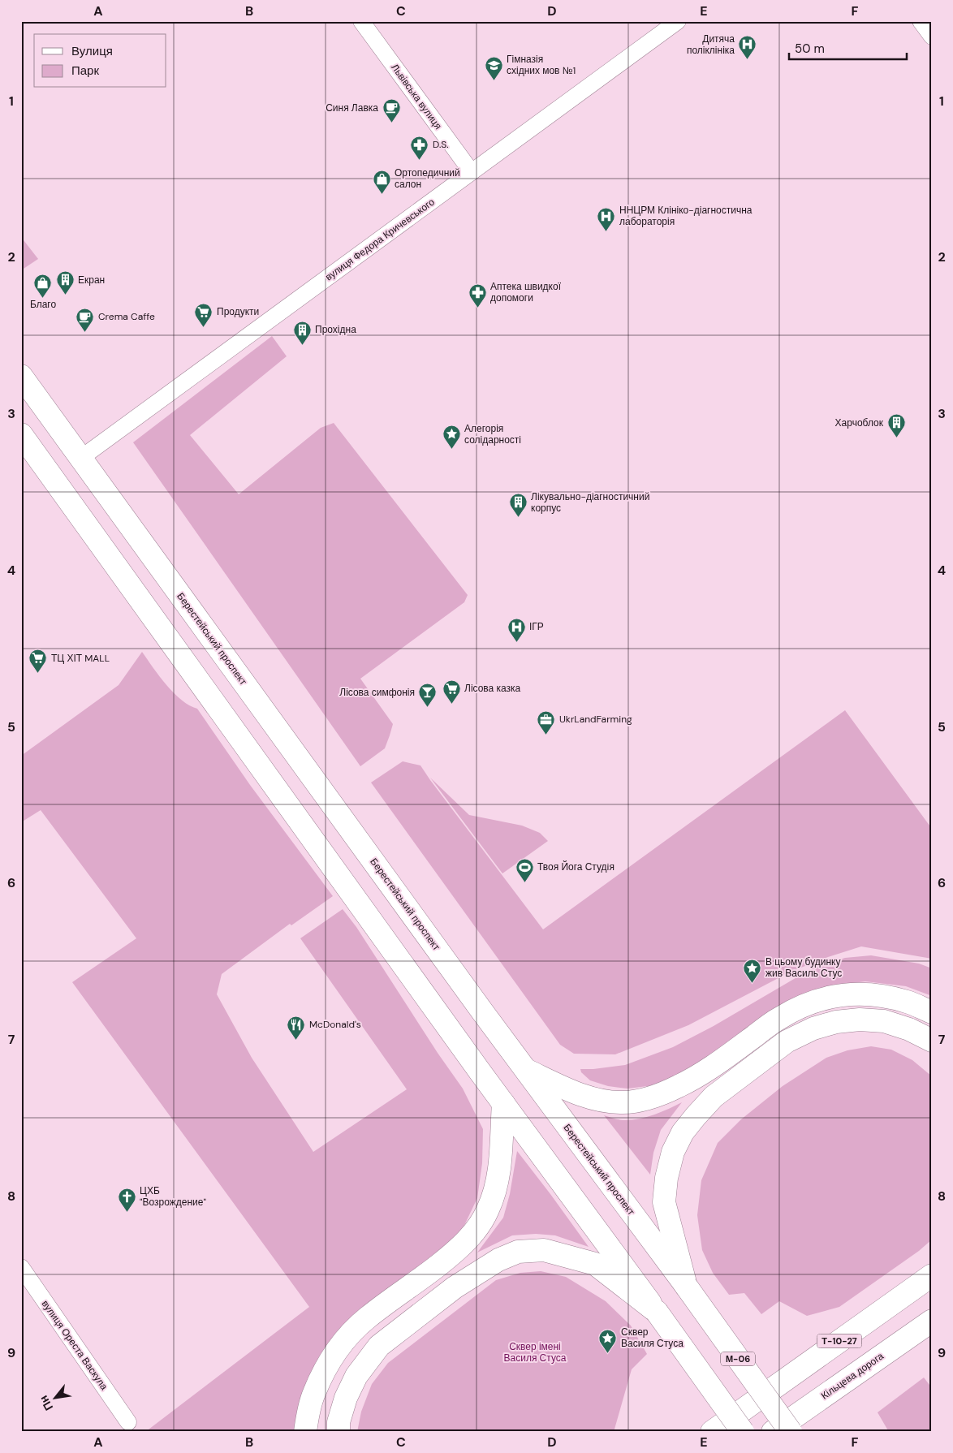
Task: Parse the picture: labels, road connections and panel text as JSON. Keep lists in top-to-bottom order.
{
  "streets": {
    "main road": [
      "Берестейський проспект",
      "Т-10-27",
      "М-06",
      "Кільцева дорога"
    ],
    "street": ["Львівська вулиця", "вулиця Федора Кричевського", "вулиця Ореста Васкула"]
  },
  "crossings": [
    ["Львівська вулиця", "вулиця Федора Кричевського"],
    ["вулиця Федора Кричевського", "Берестейський проспект"]
  ],
  "parks": ["Сквер імені Василя Стуса"],
  "places": {
    "hospital": ["Дитяча поліклініка", "ННЦРМ Клініко-діагностична лабораторія", "ІГР"],
    "school or university": ["Гімназія східних мов №1"],
    "cafe": ["Синя Лавка", "Crema Caffe"],
    "pharmacy": ["D.S.", "Аптека швидкої допомоги"],
    "shop": ["Ортопедичний салон", "Благо"],
    "building": [
      "Екран",
      "Прохідна",
      "Харчоблок",
      "Лікувально-діагностичний корпус"
    ],
    "supermarket": ["Продукти", "ТЦ ХІТ MALL", "Лісова казка"],
    "place": ["Алегорія солідарності", "В цьому будинку жив Василь Стус", "Сквер Василя Стуса"],
    "bar": ["Лісова симфонія"],
    "office": ["UkrLandFarming"],
    "sports": ["Твоя Йога Студiя"],
    "restaurant": ["McDonald's"],
    "church": ["ЦХБ \"Возрождение\""]
  },
  "legend": ["Вулиця", "Парк"],
  "scale_bar": "50 m",
  "north": "bottom left",
  "grid": {
    "columns": [
      "A",
      "B",
      "C",
      "D",
      "E",
      "F"
    ],
    "rows": [
      "1",
      "2",
      "3",
      "4",
      "5",
      "6",
      "7",
      "8",
      "9"
    ]
  }
}
